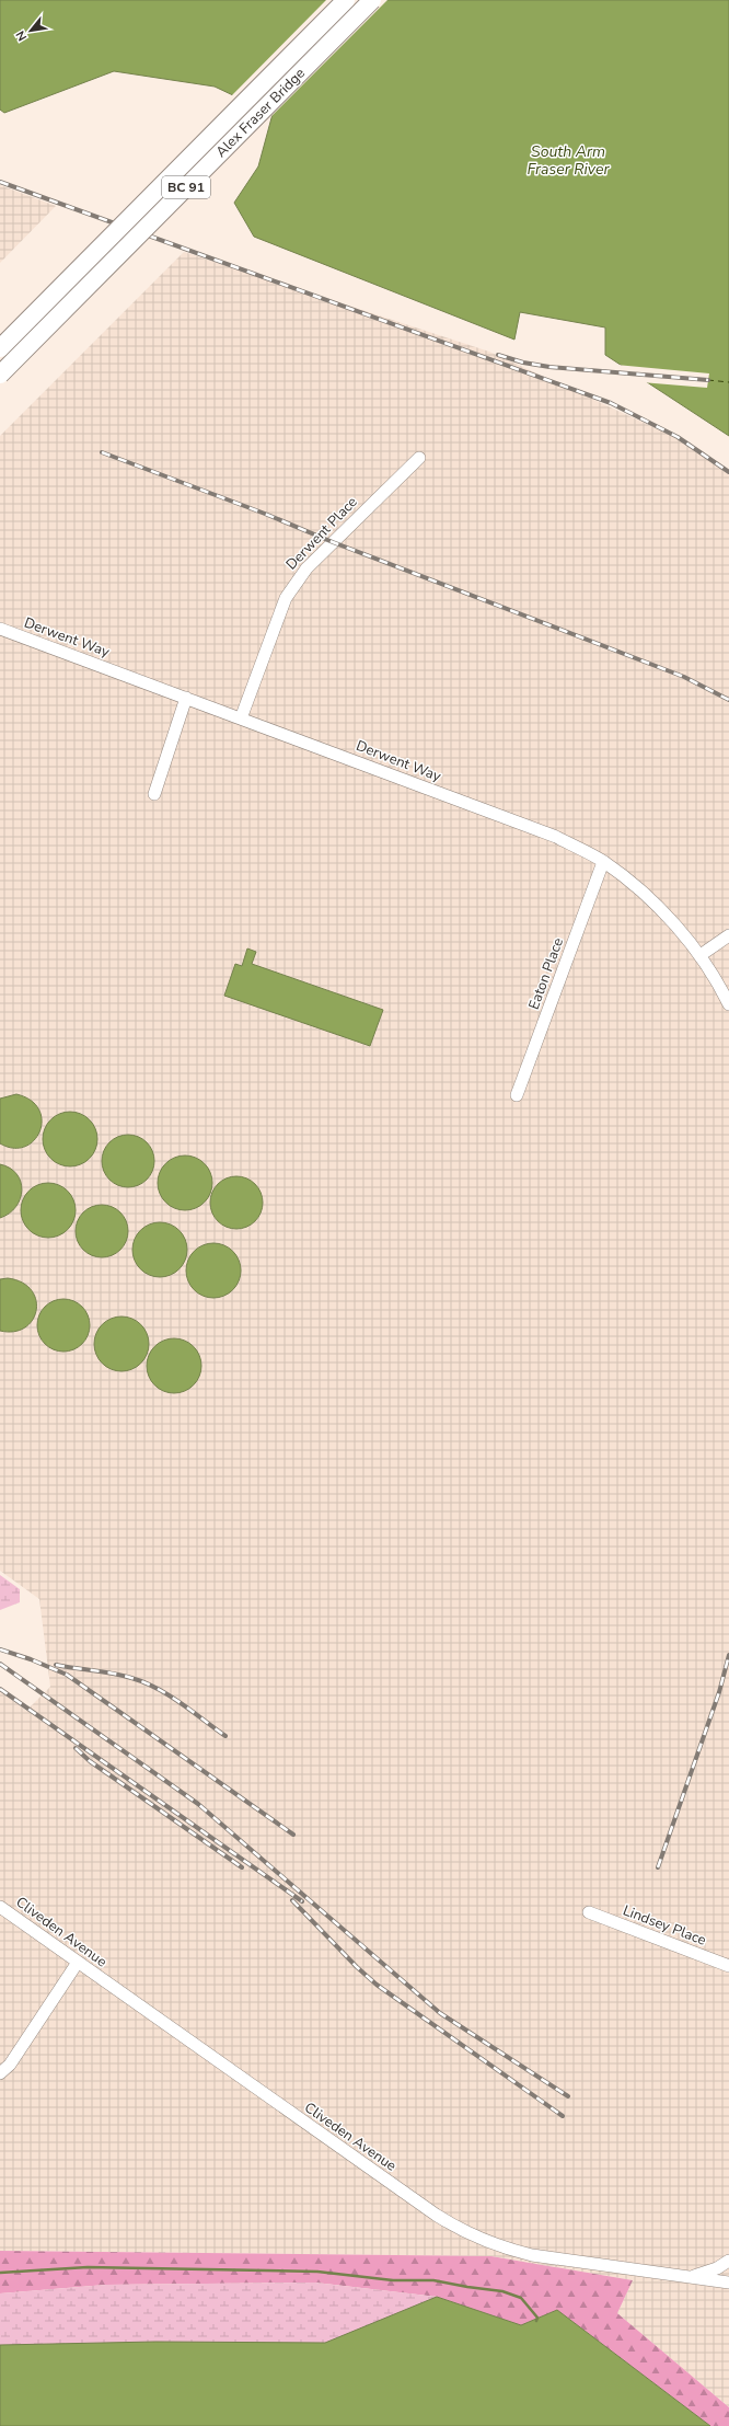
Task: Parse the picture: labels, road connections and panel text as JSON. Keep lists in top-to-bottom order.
{
  "streets": {
    "highway": ["Alex Fraser Bridge", "BC 91"],
    "street": [
      "Derwent Place",
      "Derwent Way",
      "Eaton Place",
      "Lindsey Place",
      "Cliveden Avenue"
    ]
  },
  "crossings": [
    ["Derwent Place", "Derwent Way"],
    ["Derwent Way", "Eaton Place"]
  ],
  "water": ["South Arm Fraser River"],
  "north": "bottom left"
}
